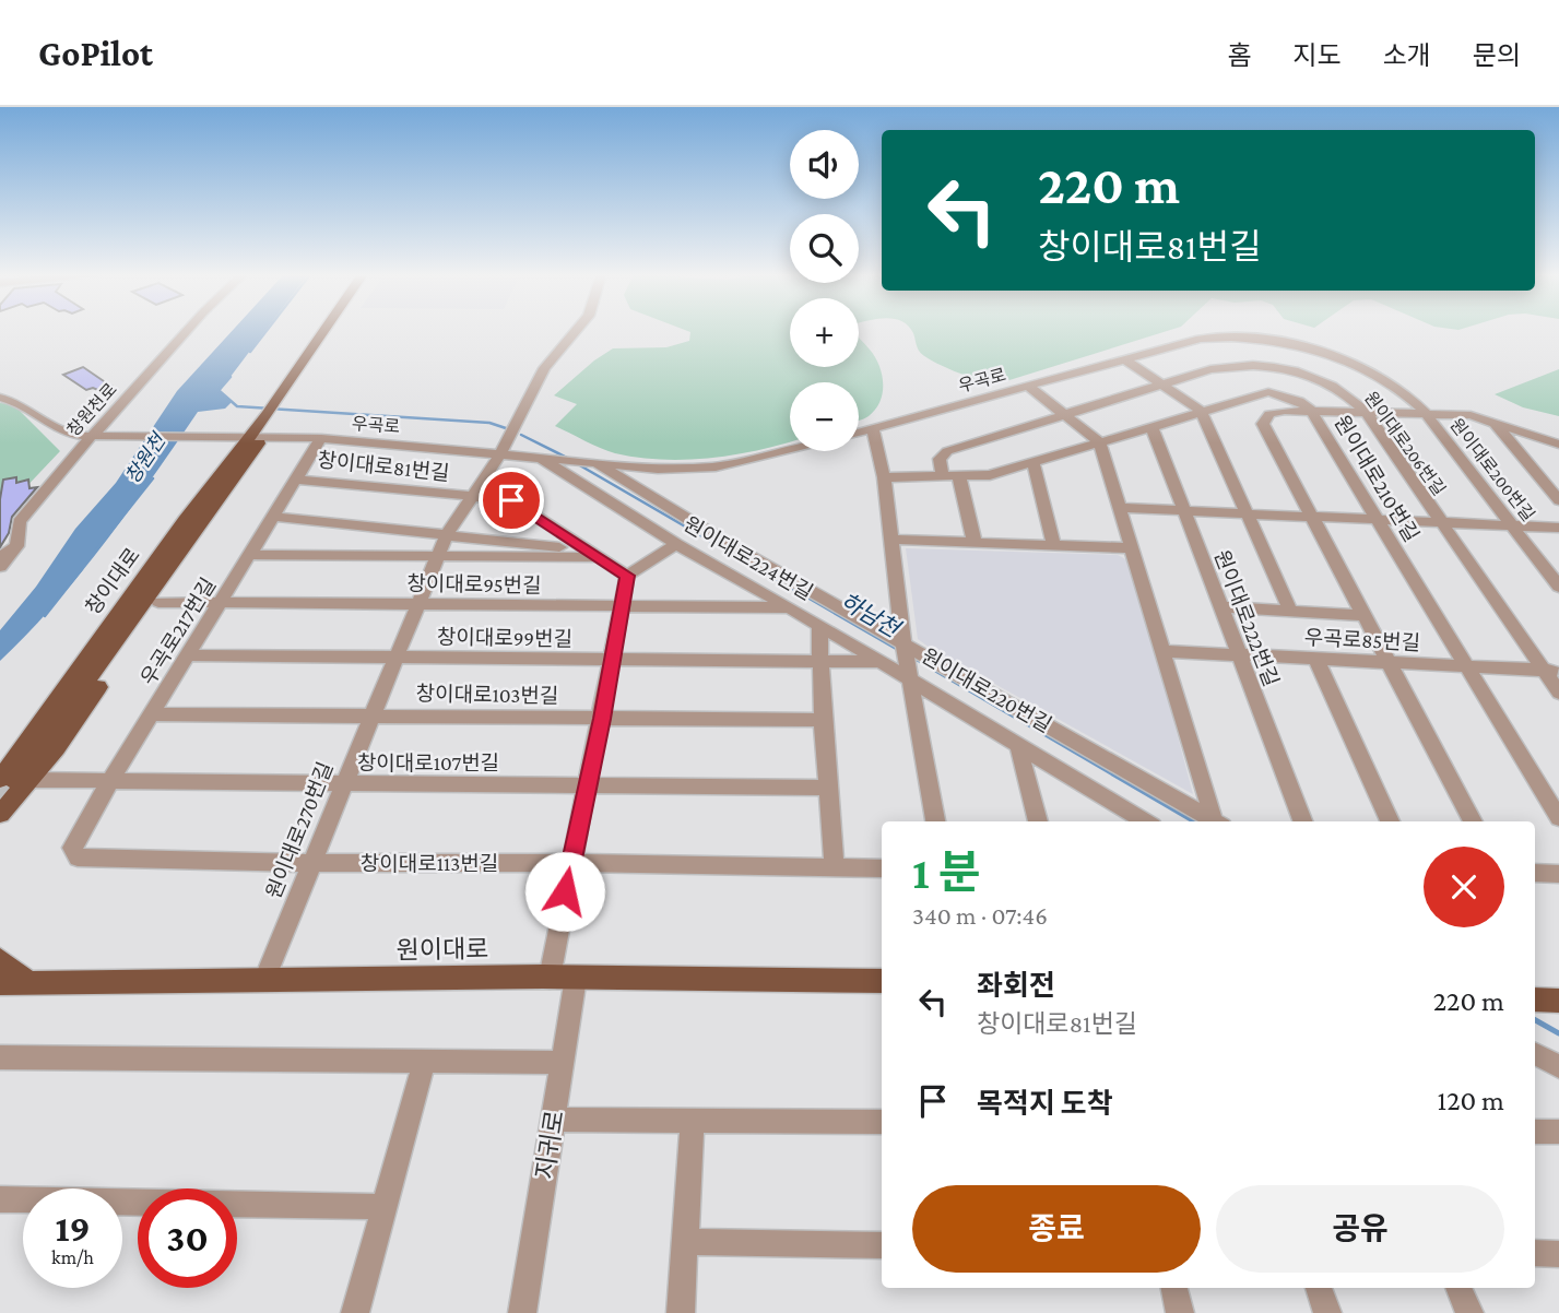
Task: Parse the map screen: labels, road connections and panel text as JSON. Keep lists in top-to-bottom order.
{
  "streets": {
    "main road": ["창이대로", "원이대로"],
    "street": [
      "우곡로",
      "창원천로",
      "원이대로206번길",
      "창이대로81번길",
      "원이대로200번길",
      "원이대로210번길",
      "원이대로224번길",
      "창이대로95번길",
      "원이대로222번길",
      "우곡로217번길",
      "창이대로99번길",
      "우곡로85번길",
      "원이대로220번길",
      "창이대로103번길",
      "창이대로107번길",
      "원이대로270번길",
      "창이대로113번길",
      "지귀로"
    ]
  },
  "crossings": [
    ["우곡로", "창원천로"],
    ["우곡로", "원이대로200번길"],
    ["우곡로", "원이대로224번길"],
    ["우곡로", "창이대로"],
    ["우곡로", "우곡로217번길"],
    ["우곡로", "원이대로220번길"],
    ["우곡로", "원이대로270번길"],
    ["원이대로206번길", "원이대로210번길"],
    ["원이대로206번길", "우곡로85번길"],
    ["창이대로81번길", "우곡로217번길"],
    ["창이대로81번길", "원이대로270번길"],
    ["원이대로210번길", "원이대로222번길"],
    ["원이대로210번길", "우곡로85번길"],
    ["원이대로224번길", "창이대로95번길"],
    ["원이대로224번길", "창이대로99번길"],
    ["창이대로", "창이대로107번길"],
    ["창이대로95번길", "우곡로217번길"],
    ["창이대로95번길", "원이대로270번길"],
    ["원이대로222번길", "우곡로85번길"],
    ["우곡로217번길", "창이대로99번길"],
    ["우곡로217번길", "창이대로103번길"],
    ["우곡로217번길", "창이대로107번길"],
    ["우곡로217번길", "창이대로113번길"],
    ["창이대로99번길", "원이대로270번길"],
    ["창이대로103번길", "원이대로270번길"],
    ["창이대로107번길", "원이대로270번길"],
    ["원이대로270번길", "창이대로113번길"],
    ["원이대로270번길", "원이대로"],
    ["원이대로", "지귀로"]
  ],
  "water": ["창원천", "하남천"],
  "page": {
    "header": "GoPilot",
    "nav": [
      "홈",
      "지도",
      "소개",
      "문의"
    ],
    "map_buttons": ["+", "−"],
    "turn": ["220 m", "창이대로81번길"],
    "heading": ["1 분", "340 m · 07:46"],
    "list": [
      {
        "name": "좌회전",
        "note": "창이대로81번길",
        "value": "220 m"
      },
      {
        "name": "목적지 도착",
        "value": "120 m"
      }
    ],
    "buttons": ["종료", "공유"],
    "speed": "19 km/h",
    "limit": "30"
  }
}
